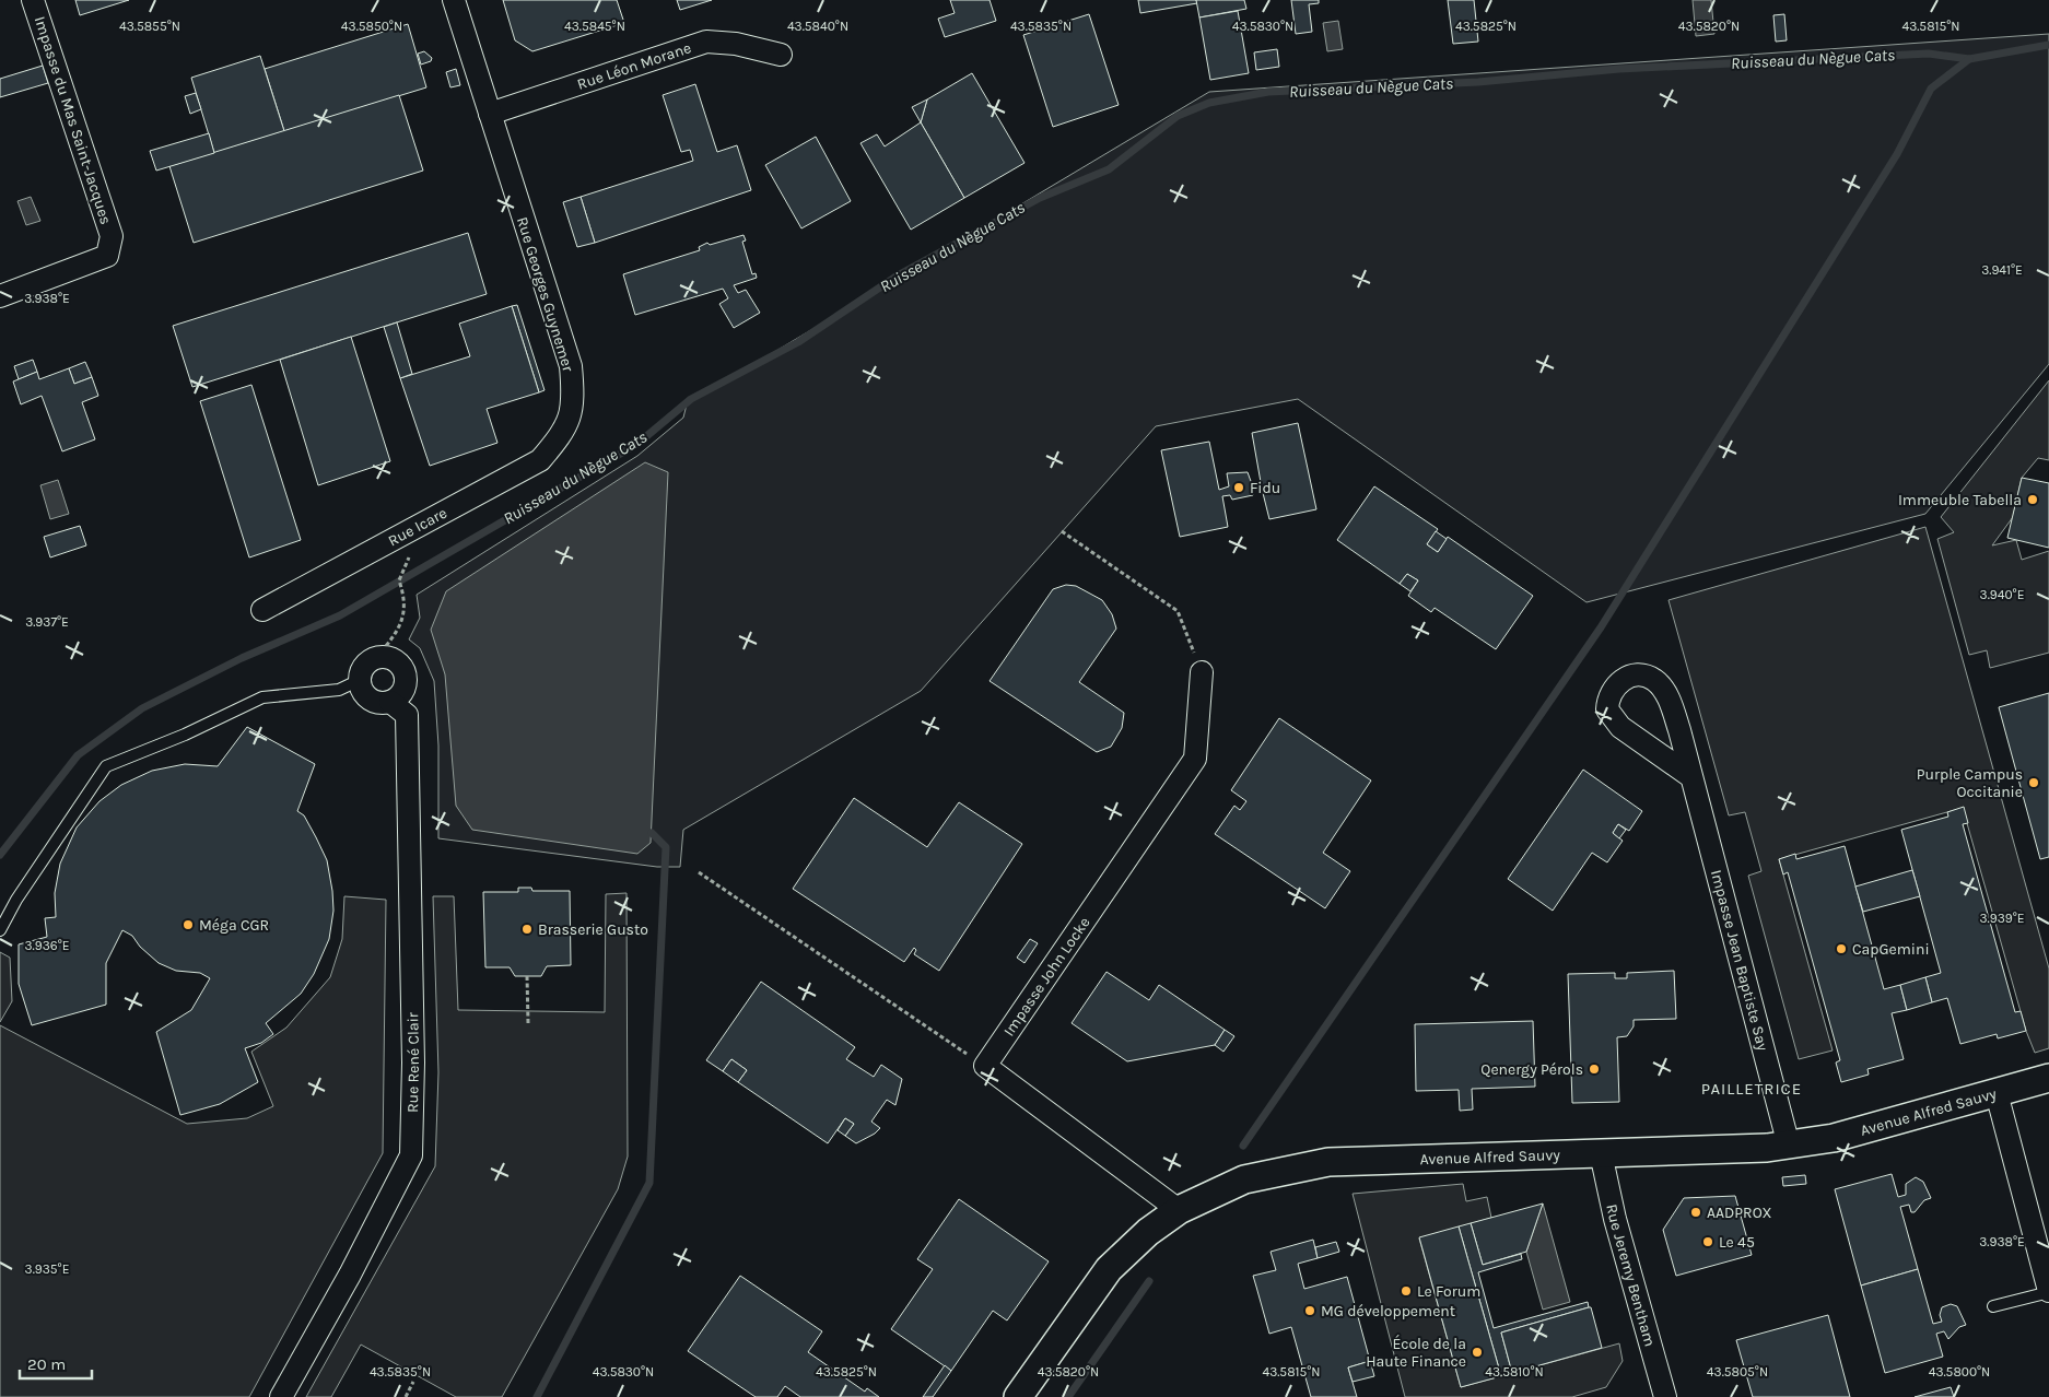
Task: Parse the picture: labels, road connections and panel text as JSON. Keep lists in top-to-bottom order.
{
  "streets": {
    "street": [
      "Rue Léon Morane",
      "Impasse du Mas Saint-Jacques",
      "Rue Georges Guynemer",
      "Rue Icare",
      "Impasse Jean Baptiste Say",
      "Impasse John Locke",
      "Rue René Clair",
      "Avenue Alfred Sauvy",
      "Rue Jeremy Bentham"
    ]
  },
  "crossings": [
    ["Rue Léon Morane", "Rue Georges Guynemer"],
    ["Rue Georges Guynemer", "Rue Icare"],
    ["Impasse Jean Baptiste Say", "Avenue Alfred Sauvy"],
    ["Avenue Alfred Sauvy", "Rue Jeremy Bentham"]
  ],
  "districts": ["PAILLETRICE"],
  "water": ["Ruisseau du Nègue Cats"],
  "places": [
    "Fidu",
    "Immeuble Tabella",
    "Purple Campus Occitanie",
    "Méga CGR",
    "Brasserie Gusto",
    "CapGemini",
    "Qenergy Pérols",
    "AADPROX",
    "Le 45",
    "Le Forum",
    "MG développement",
    "École de la Haute Finance"
  ],
  "scale_bar": "20 m",
  "coordinates": [
    "43.5855°N",
    "43.5850°N",
    "43.5845°N",
    "43.5840°N",
    "43.5835°N",
    "43.5830°N",
    "43.5825°N",
    "43.5820°N",
    "43.5815°N",
    "3.941°E",
    "3.938°E",
    "3.940°E",
    "3.937°E",
    "3.939°E",
    "3.936°E",
    "3.935°E",
    "43.5810°N",
    "43.5805°N",
    "43.5800°N"
  ]
}
